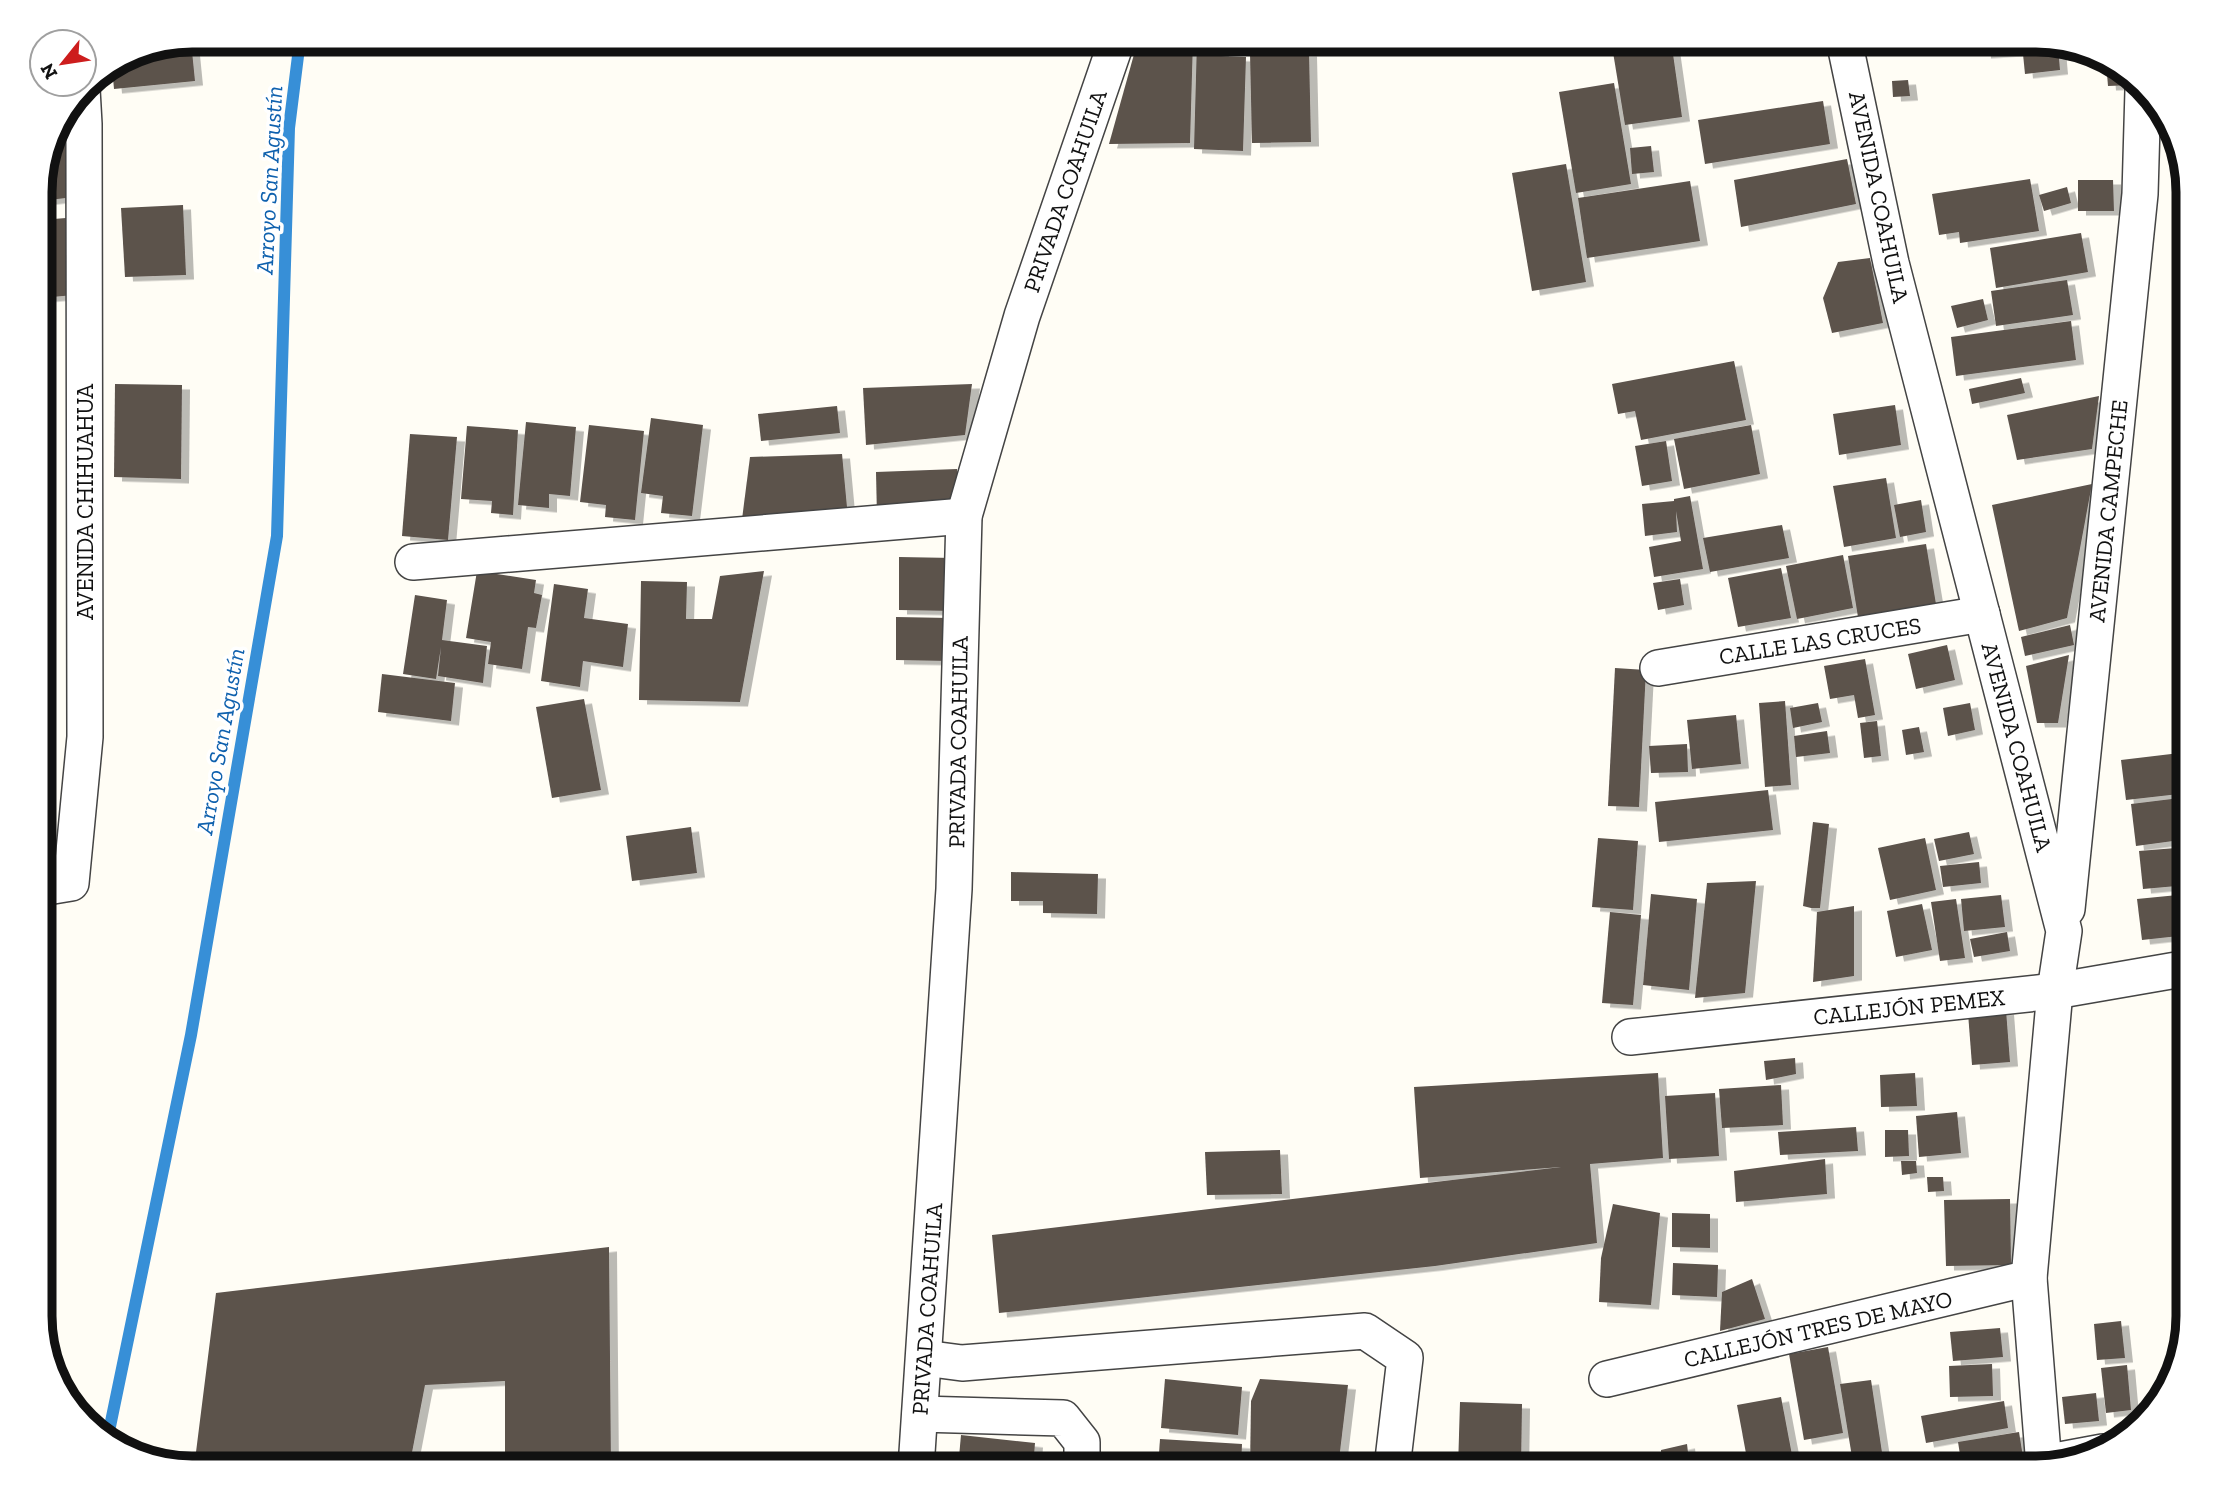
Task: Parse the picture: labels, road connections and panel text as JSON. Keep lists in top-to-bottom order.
{
  "streets": {
    "street": [
      "PRIVADA COAHUILA",
      "AVENIDA COAHUILA",
      "AVENIDA CHIHUAHUA",
      "AVENIDA CAMPECHE",
      "CALLE LAS CRUCES",
      "CALLEJÓN PEMEX",
      "CALLEJÓN TRES DE MAYO"
    ]
  },
  "crossings": [
    ["AVENIDA COAHUILA", "AVENIDA CAMPECHE"],
    ["AVENIDA COAHUILA", "CALLE LAS CRUCES"],
    ["AVENIDA COAHUILA", "CALLEJÓN PEMEX"],
    ["AVENIDA COAHUILA", "CALLEJÓN TRES DE MAYO"]
  ],
  "water": ["Arroyo San Agustín"],
  "north": "bottom left"
}
